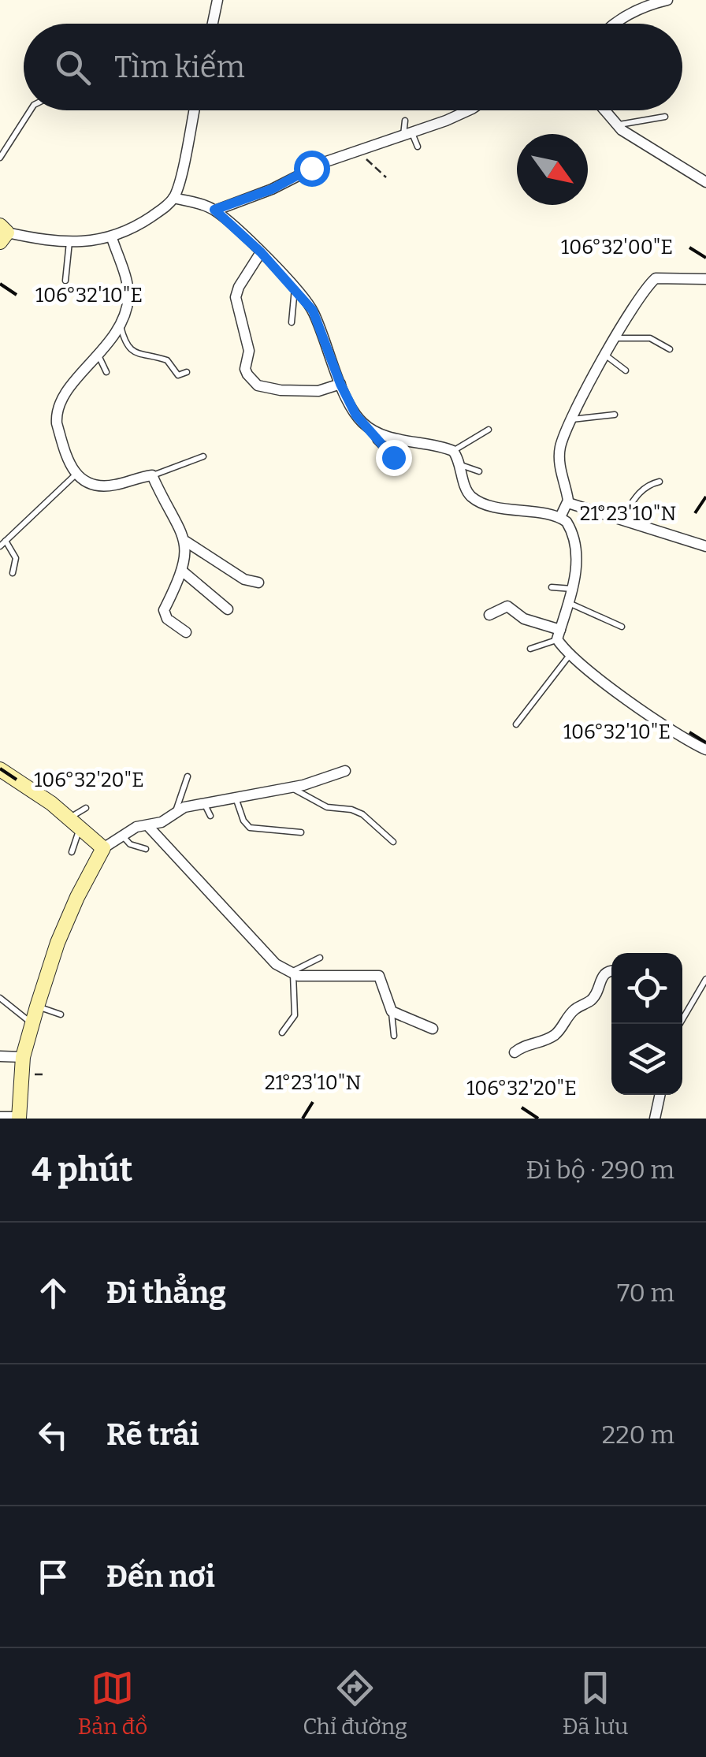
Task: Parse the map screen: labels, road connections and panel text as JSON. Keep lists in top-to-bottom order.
{
  "north": "bottom right",
  "page": {
    "search": "Tìm kiếm",
    "heading": ["4 phút", "Đi bộ · 290 m"],
    "list": [
      ["Đi thẳng", "70 m"],
      ["Rẽ trái", "220 m"],
      "Đến nơi"
    ],
    "nav": ["Bản đồ", "Chỉ đường", "Đã lưu"]
  },
  "coordinates": [
    "106°32'00\"E",
    "106°32'10\"E",
    "21°23'10\"N",
    "106°32'20\"E"
  ]
}
